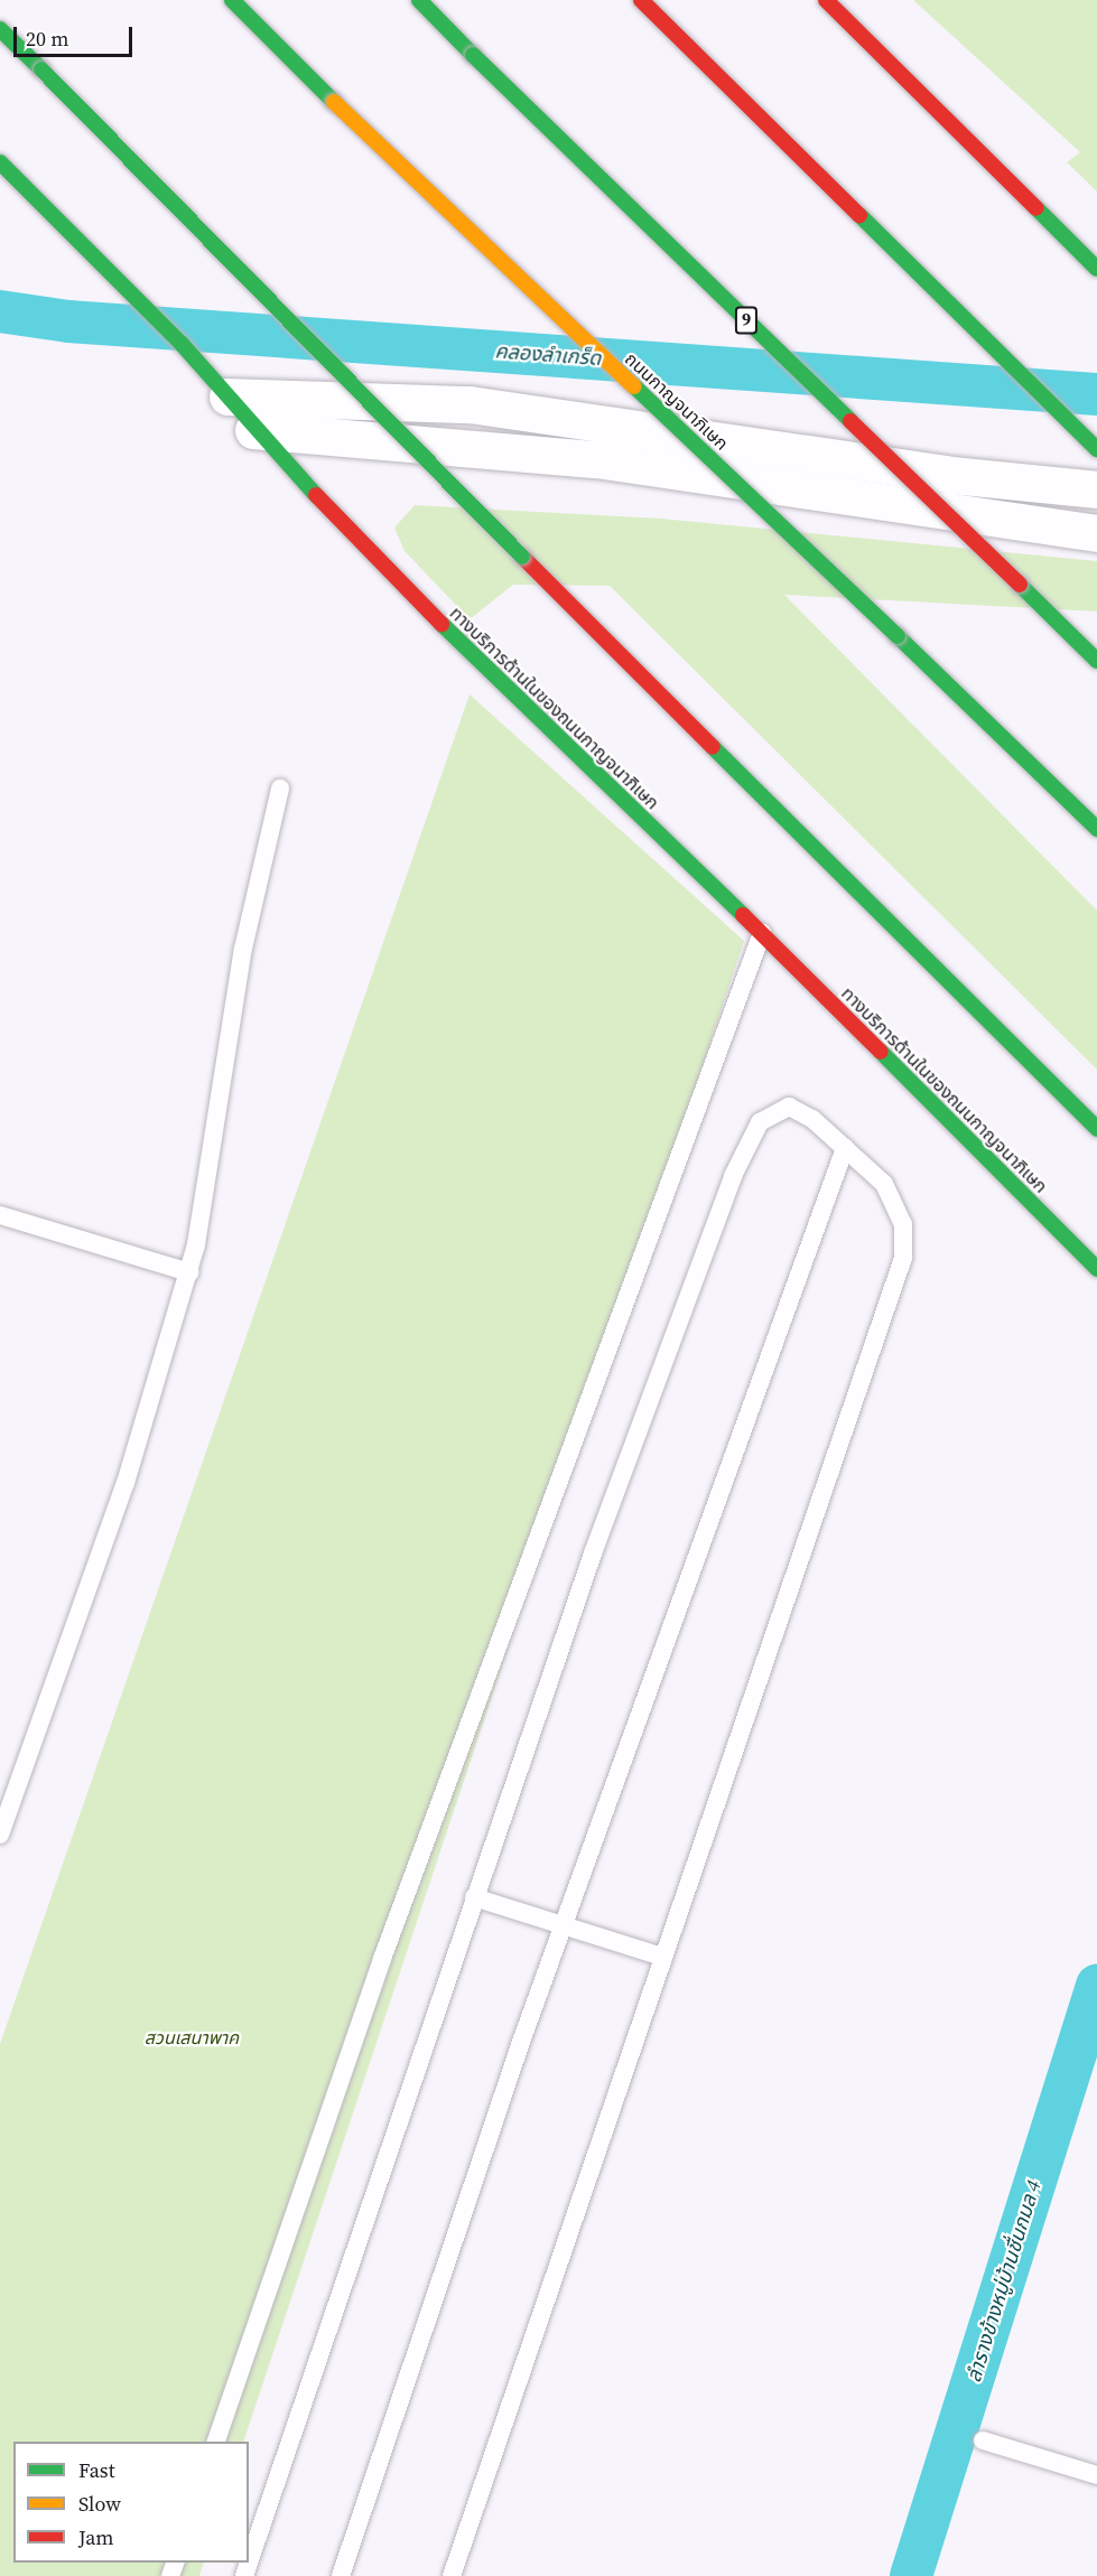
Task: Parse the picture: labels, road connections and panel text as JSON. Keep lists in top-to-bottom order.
{
  "streets": {
    "main road": ["9", "ถนนกาญจนาภิเษก", "ทางบริการด้านในของถนนกาญจนาภิเษก"]
  },
  "water": ["คลองลำเกร็ด", "ลำรางข้างหมู่บ้านชื่นกมล 4"],
  "parks": ["สวนเสนาพาค"],
  "legend": ["Fast", "Slow", "Jam"],
  "scale_bar": "20 m"
}
